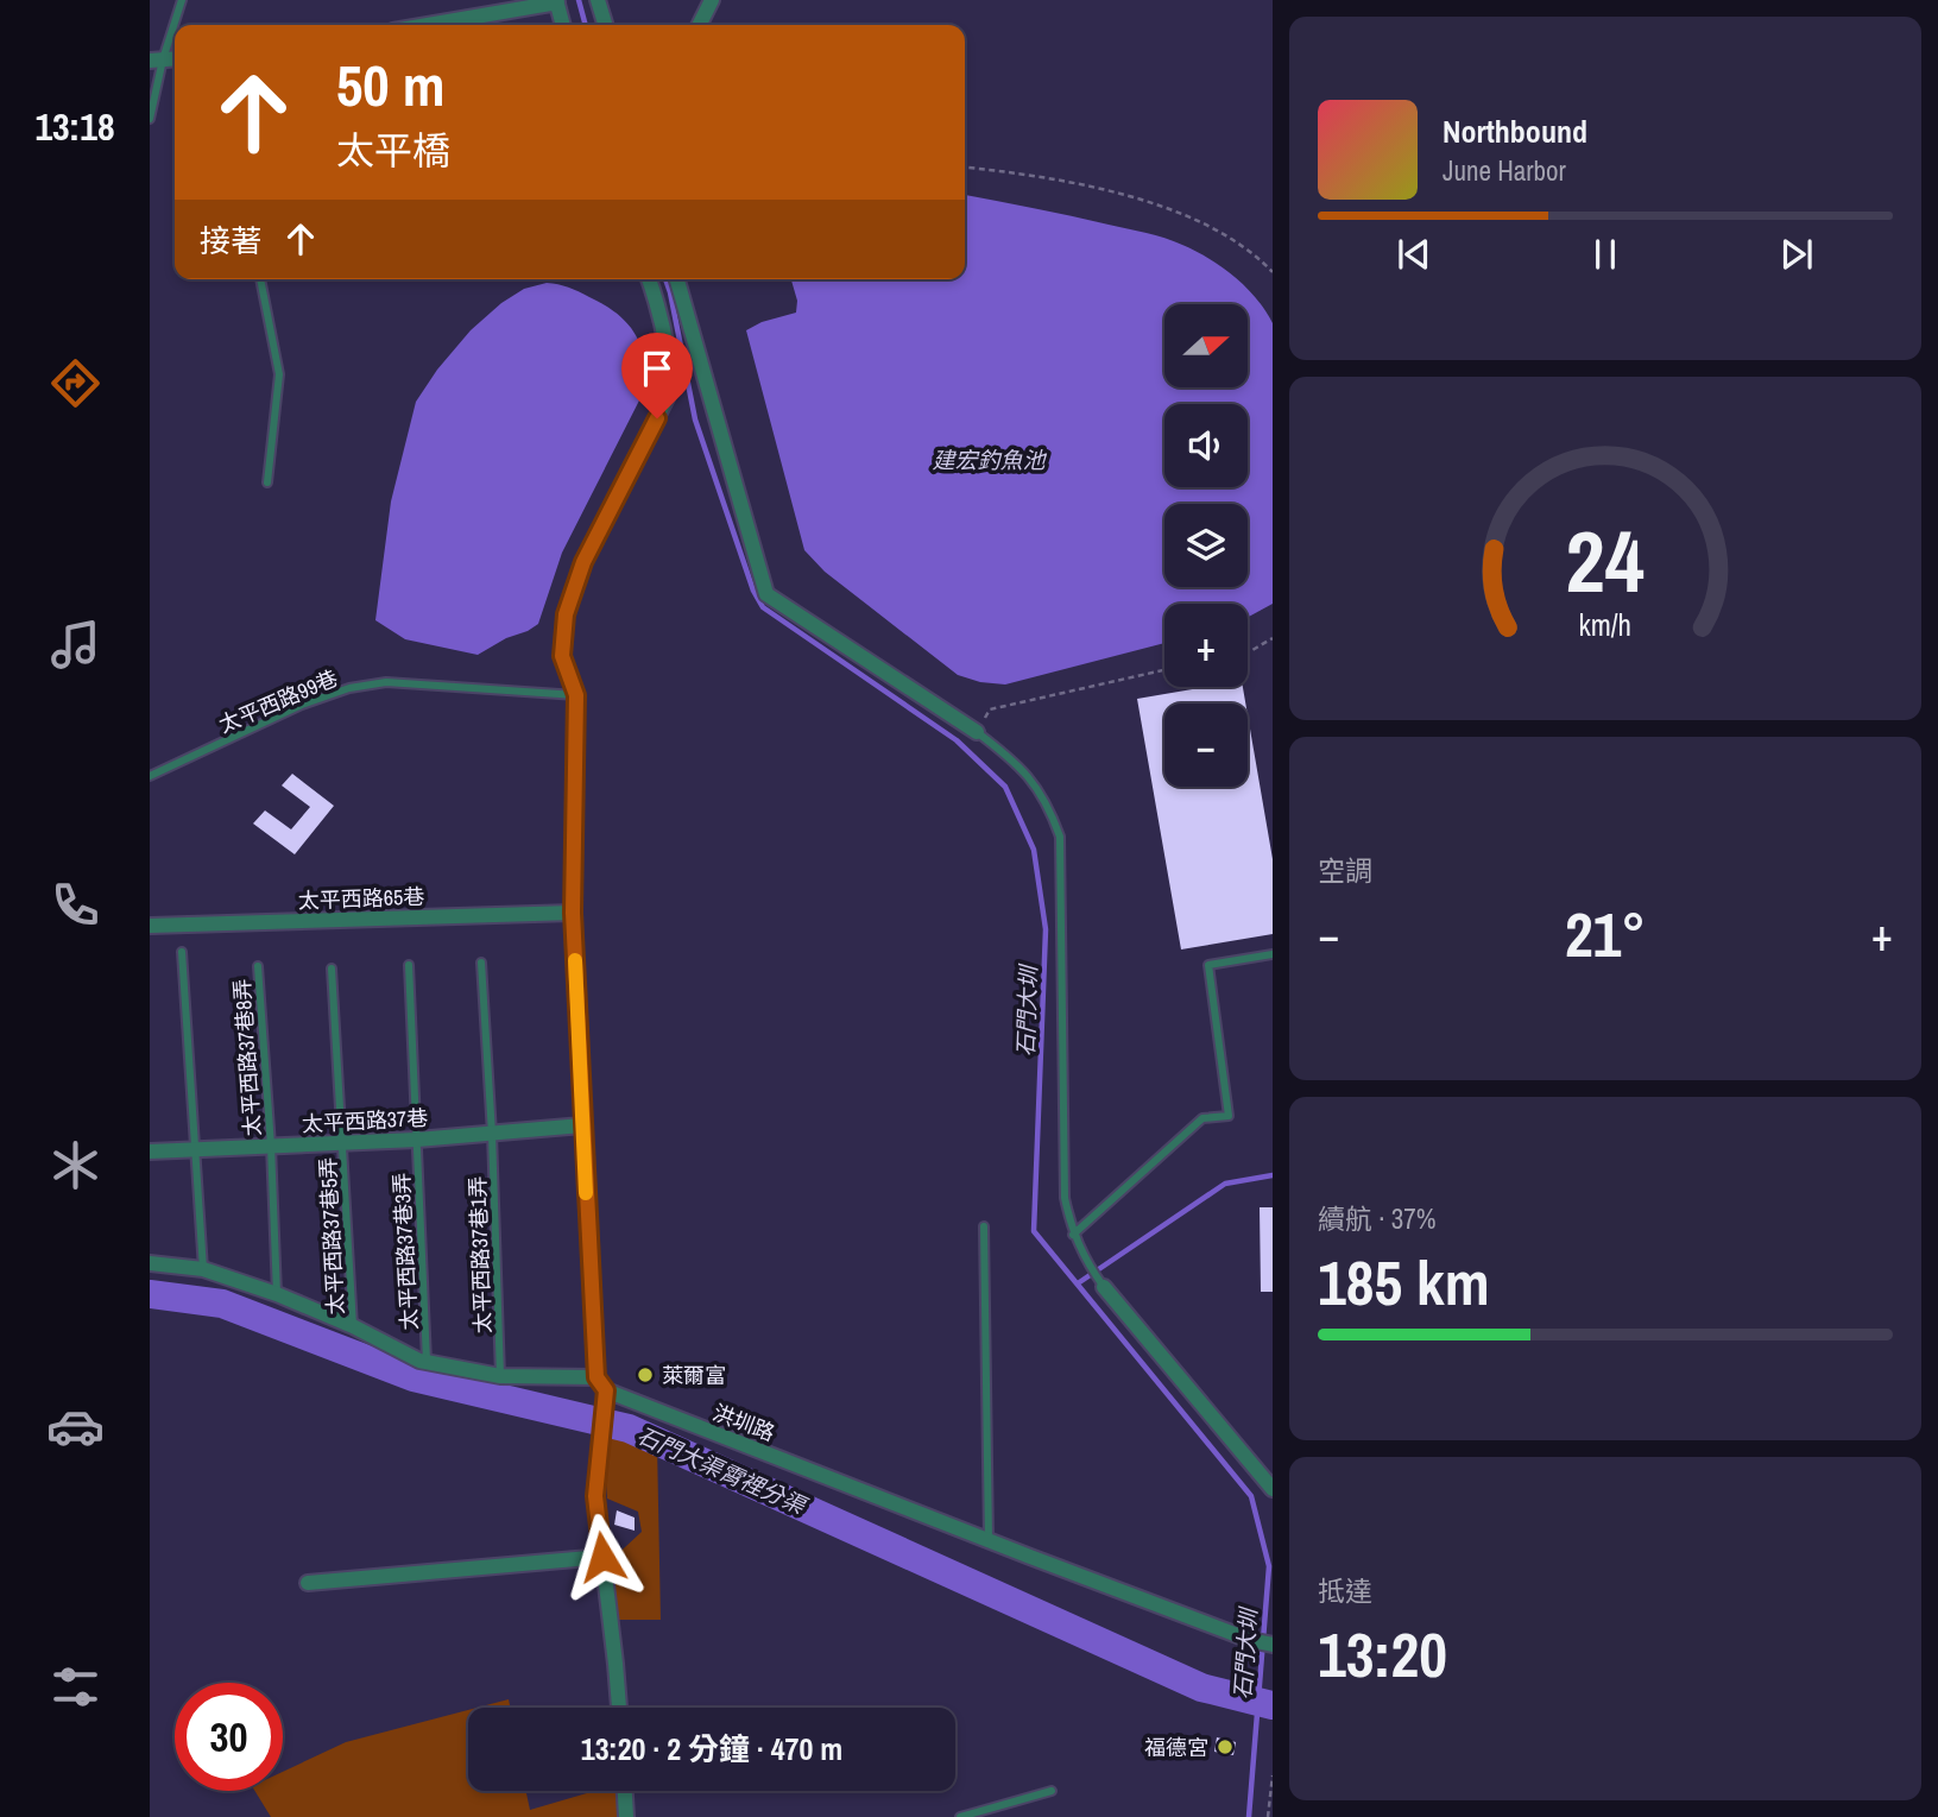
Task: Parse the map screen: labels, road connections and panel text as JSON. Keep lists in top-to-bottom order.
{
  "streets": {
    "street": ["太平西路65巷", "太平西路37巷", "洪圳路"],
    "lane": [
      "太平西路99巷",
      "太平西路37巷8弄",
      "太平西路37巷5弄",
      "太平西路37巷3弄",
      "太平西路37巷1弄"
    ]
  },
  "crossings": [
    ["太平西路37巷8弄", "太平西路37巷"],
    ["太平西路37巷8弄", "洪圳路"],
    ["太平西路37巷", "太平西路37巷5弄"],
    ["太平西路37巷", "太平西路37巷3弄"],
    ["太平西路37巷", "太平西路37巷1弄"],
    ["太平西路37巷5弄", "洪圳路"],
    ["太平西路37巷3弄", "洪圳路"],
    ["太平西路37巷1弄", "洪圳路"]
  ],
  "water": ["建宏釣魚池", "石門大圳", "石門大渠霄裡分渠"],
  "places": ["萊爾富", "福德宮"],
  "north": "right",
  "page": {
    "tabs": "13:18",
    "turn": ["50 m", "太平橋"],
    "song": ["Northbound", "June Harbor"],
    "then": "接著",
    "map_buttons": ["+", "−"],
    "tile": [
      "空調",
      ["續航 · 37%", "185 km"],
      ["抵達", "13:20"]
    ],
    "heat": ["−", "21°", "+"],
    "limit": "30",
    "trip": "13:20 · 2 分鐘 · 470 m",
    "gauge": ["24", "km/h"]
  }
}
